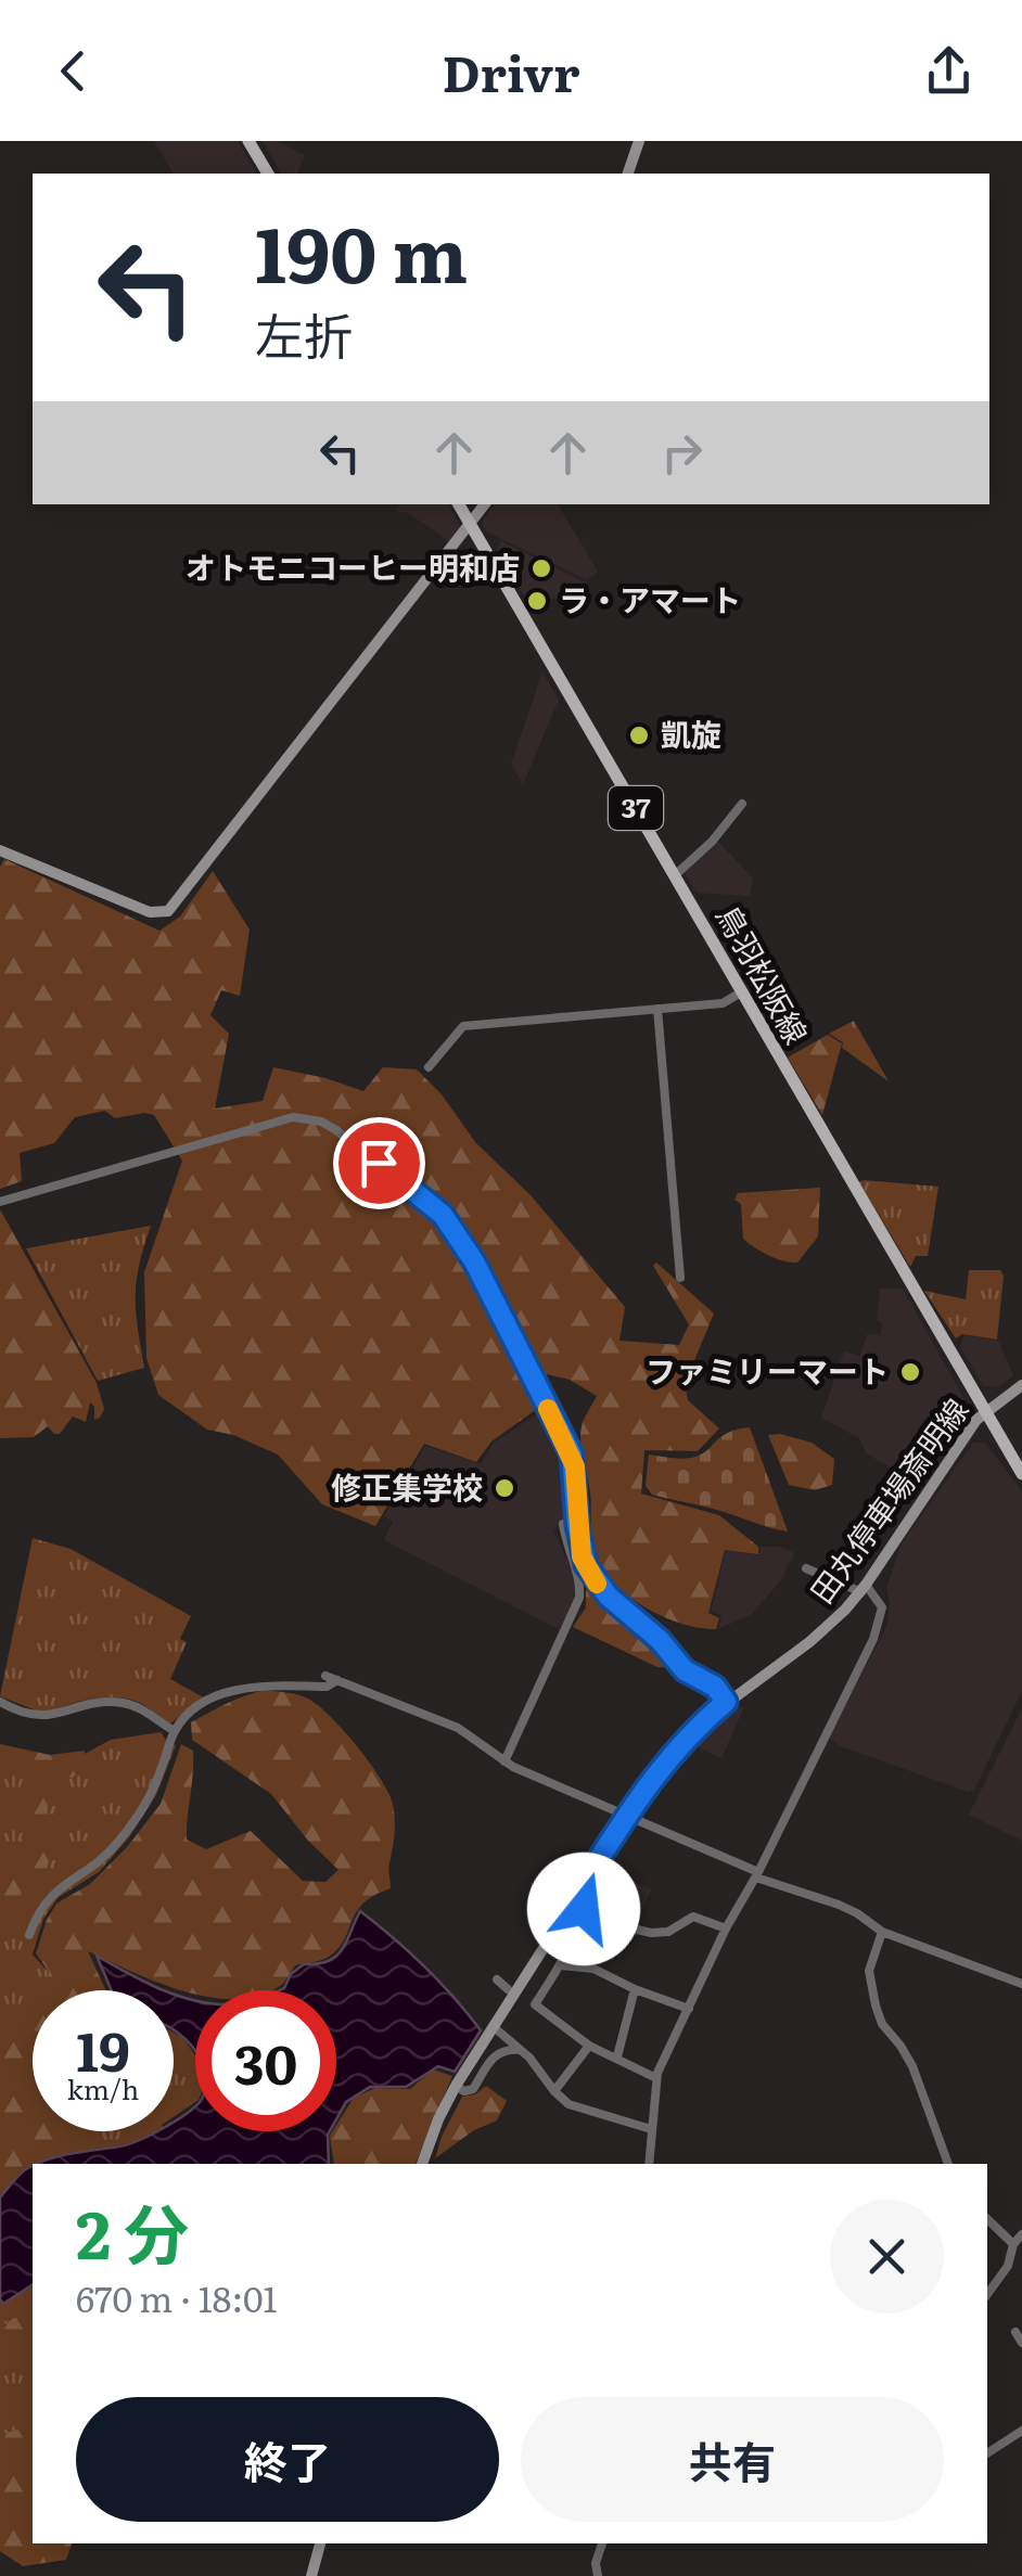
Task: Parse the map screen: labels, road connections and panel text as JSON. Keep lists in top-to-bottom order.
{
  "streets": {
    "main road": ["37", "鳥羽松阪線", "田丸停車場斎明線"]
  },
  "crossings": [
    ["鳥羽松阪線", "田丸停車場斎明線"]
  ],
  "places": [
    "オトモニコーヒー明和店",
    "ラ・アマート",
    "凱旋",
    "ファミリーマート",
    "修正集学校"
  ],
  "page": {
    "header": "Drivr",
    "turn": ["190 m", "左折"],
    "speed": "19 km/h",
    "limit": "30",
    "heading": ["2 分", "670 m · 18:01"],
    "buttons": ["終了", "共有"]
  }
}
